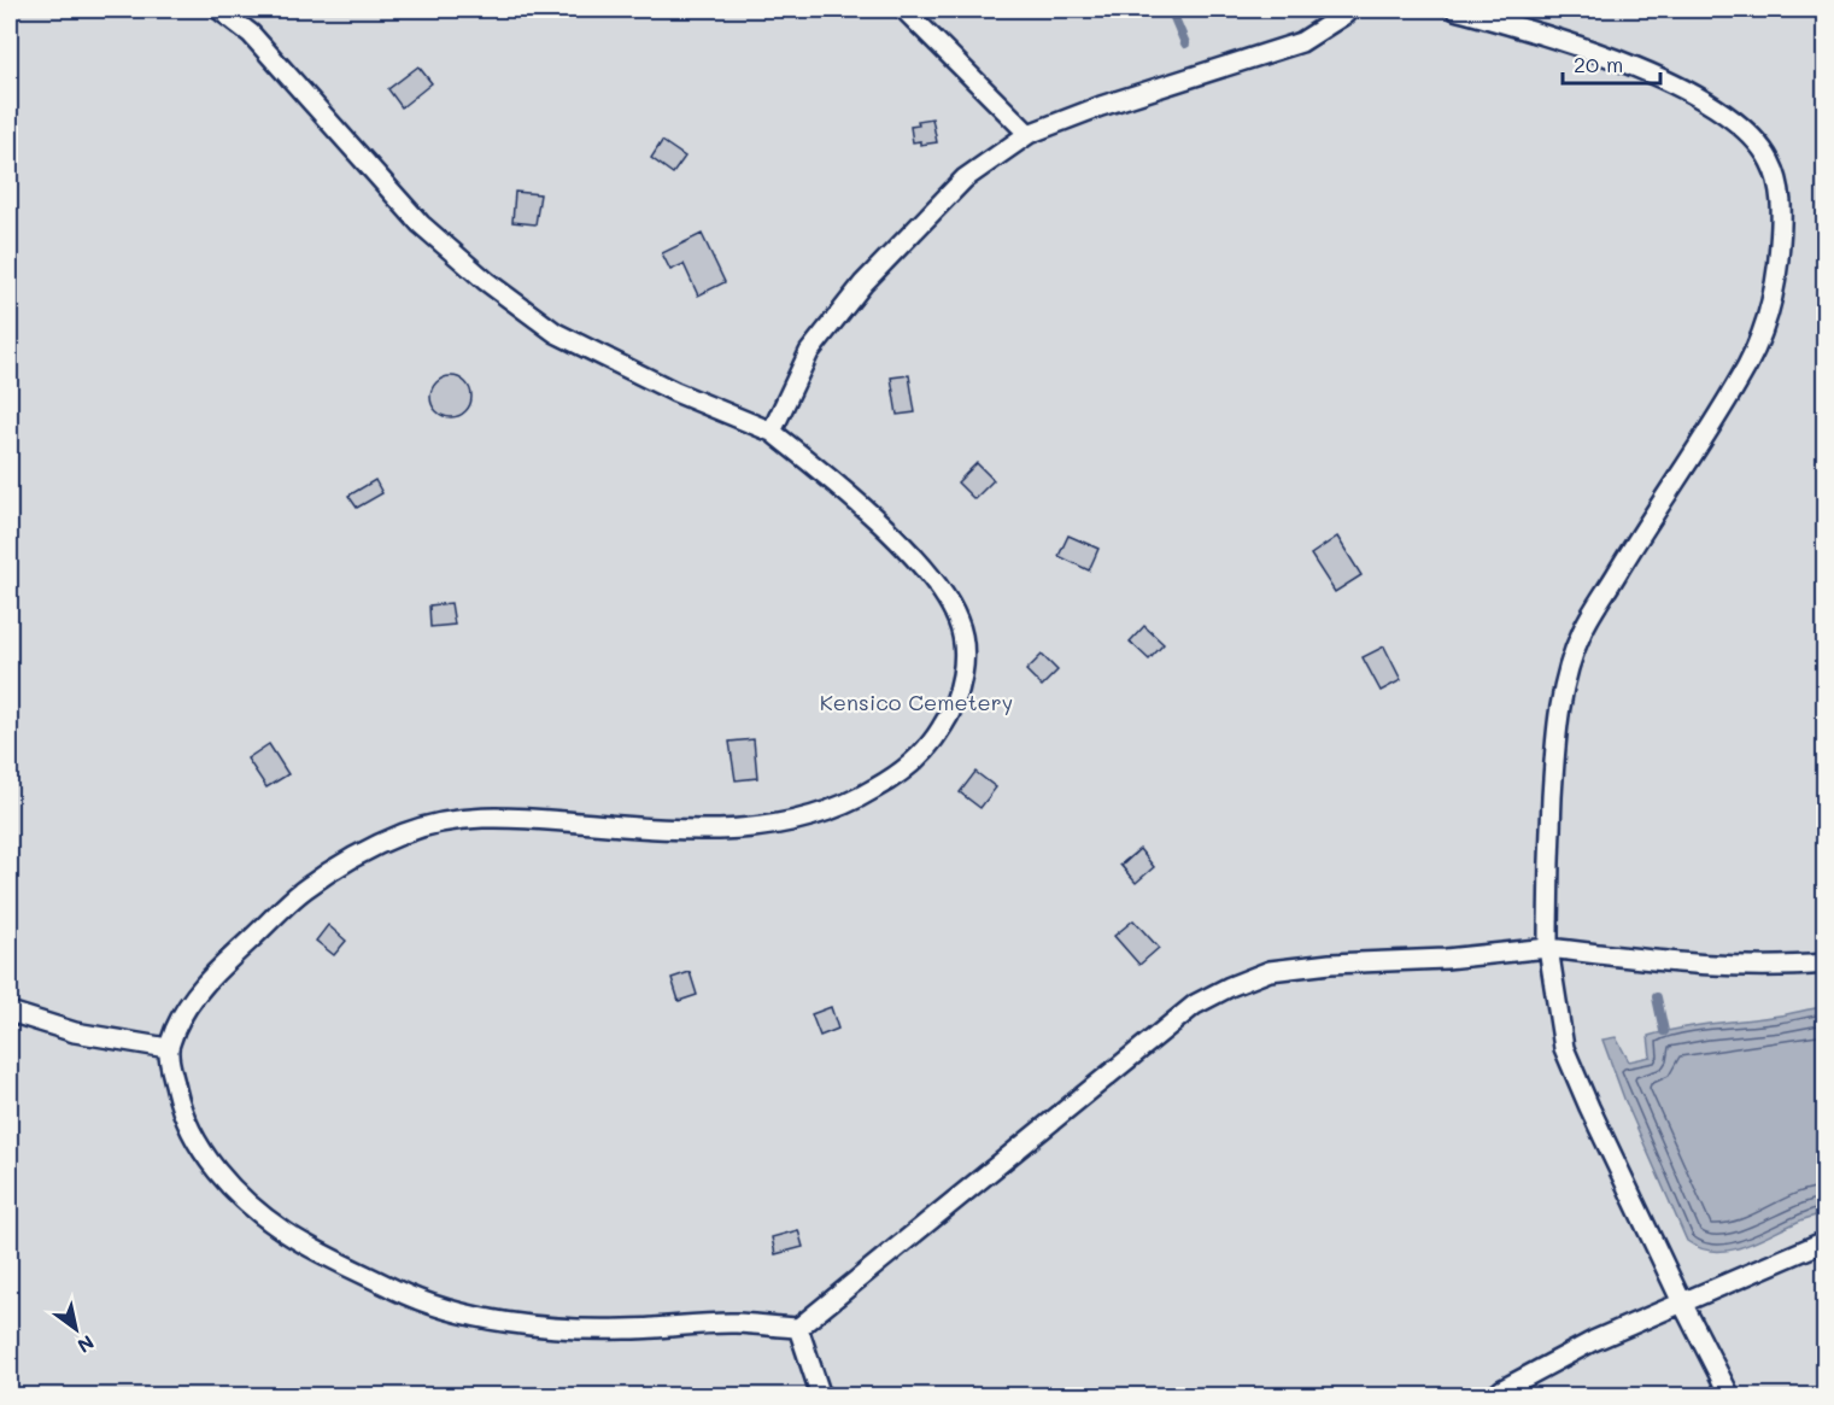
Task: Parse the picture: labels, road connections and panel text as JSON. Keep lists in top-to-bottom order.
{
  "parks": ["Kensico Cemetery"],
  "scale_bar": "20 m",
  "north": "bottom right"
}
